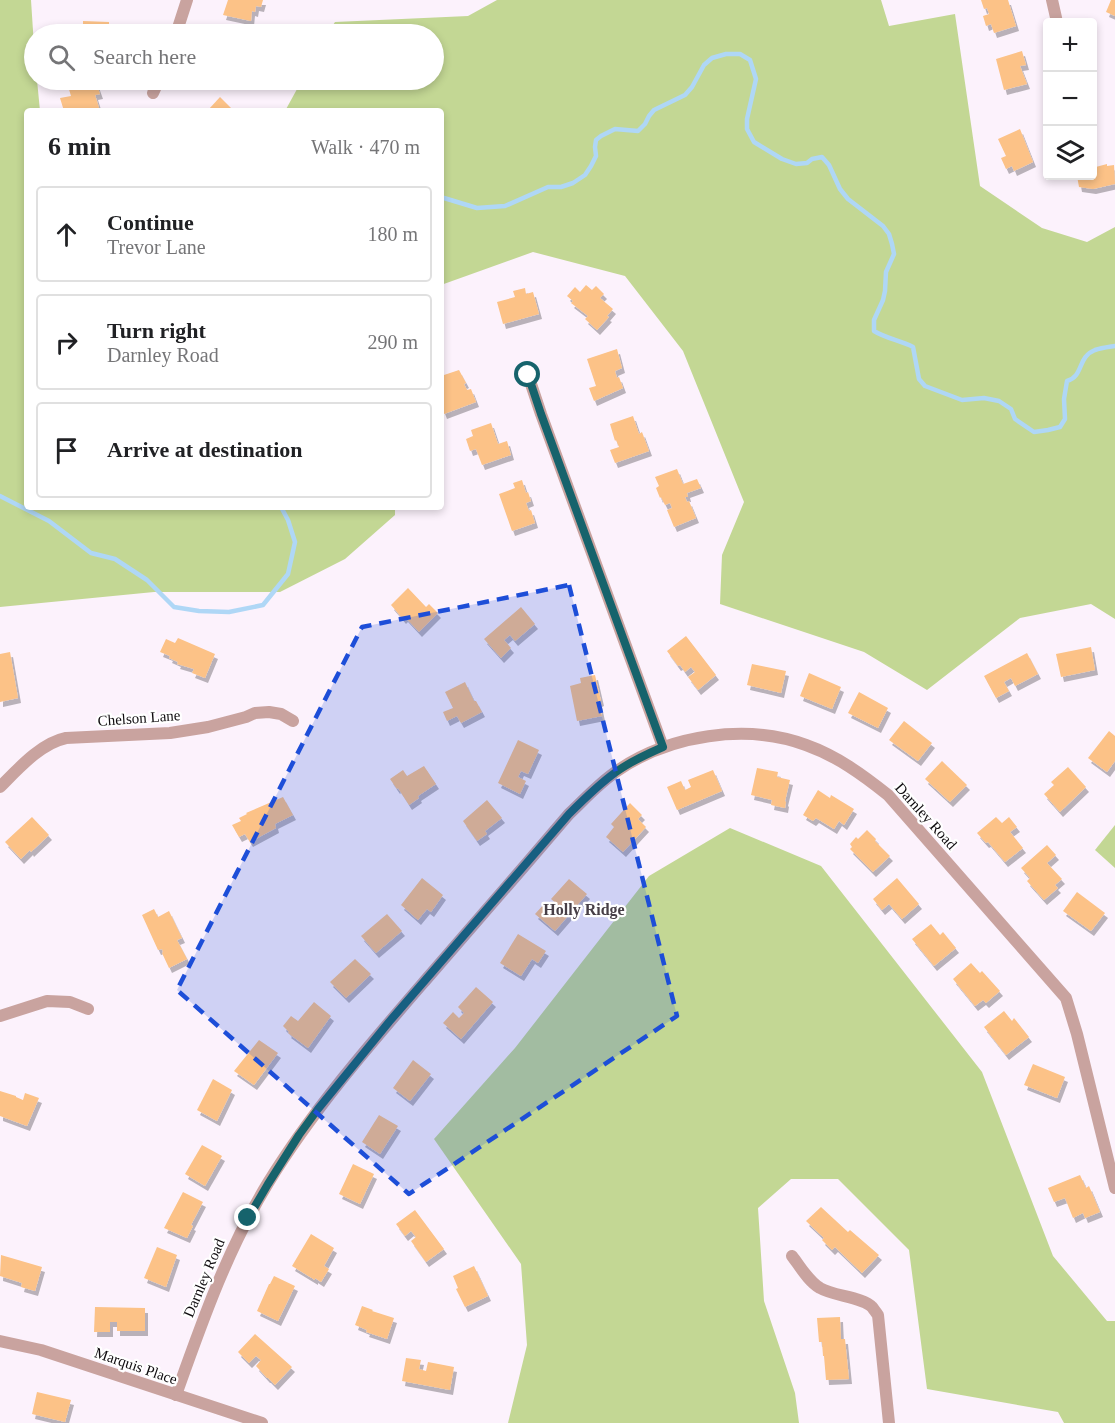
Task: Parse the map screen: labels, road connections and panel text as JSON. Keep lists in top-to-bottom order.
{
  "streets": {
    "street": ["Chelson Lane", "Darnley Road", "Marquis Place"]
  },
  "crossings": [
    ["Darnley Road", "Marquis Place"]
  ],
  "districts": ["Holly Ridge"],
  "page": {
    "map_buttons": ["+", "−"],
    "search": "Search here",
    "heading": ["6 min", "Walk · 470 m"],
    "list": [
      ["Continue", "Trevor Lane", "180 m"],
      ["Turn right", "Darnley Road", "290 m"],
      "Arrive at destination"
    ]
  }
}
